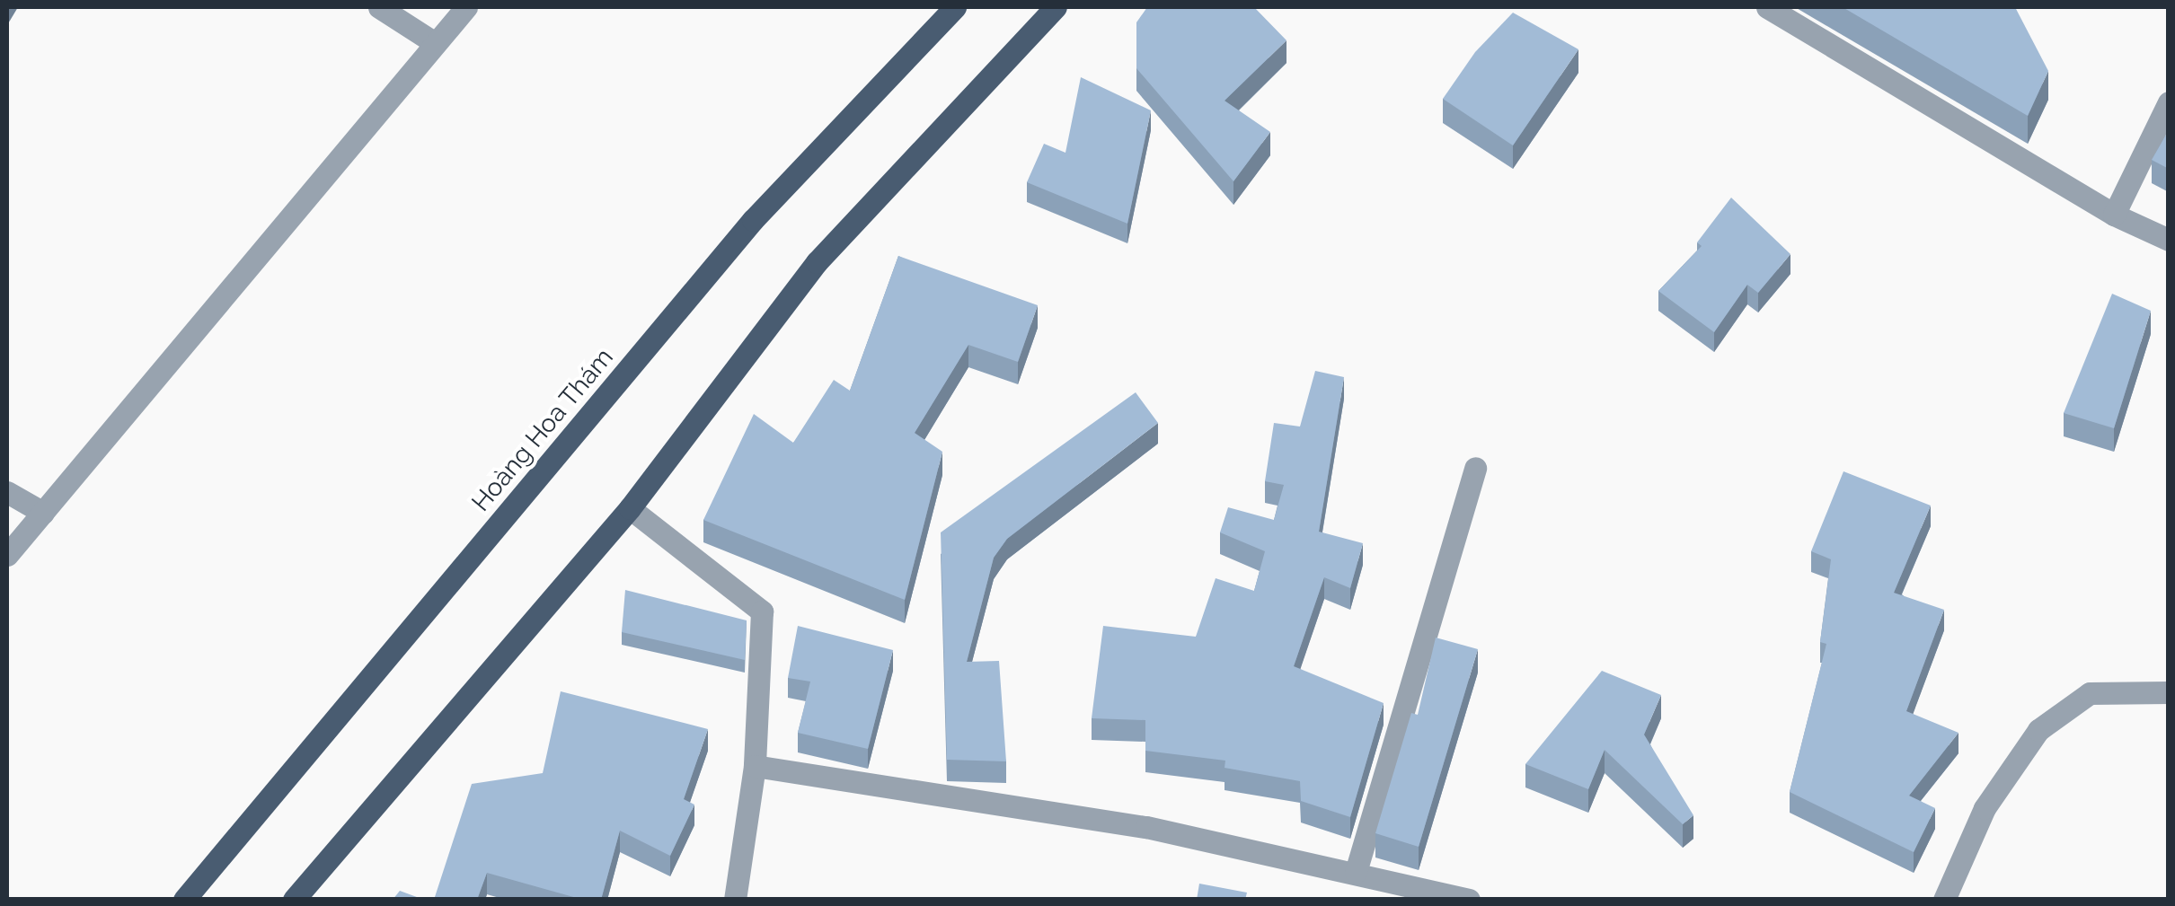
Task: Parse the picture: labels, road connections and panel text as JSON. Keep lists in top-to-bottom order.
{
  "streets": {
    "main road": ["Hoàng Hoa Thám"]
  }
}
